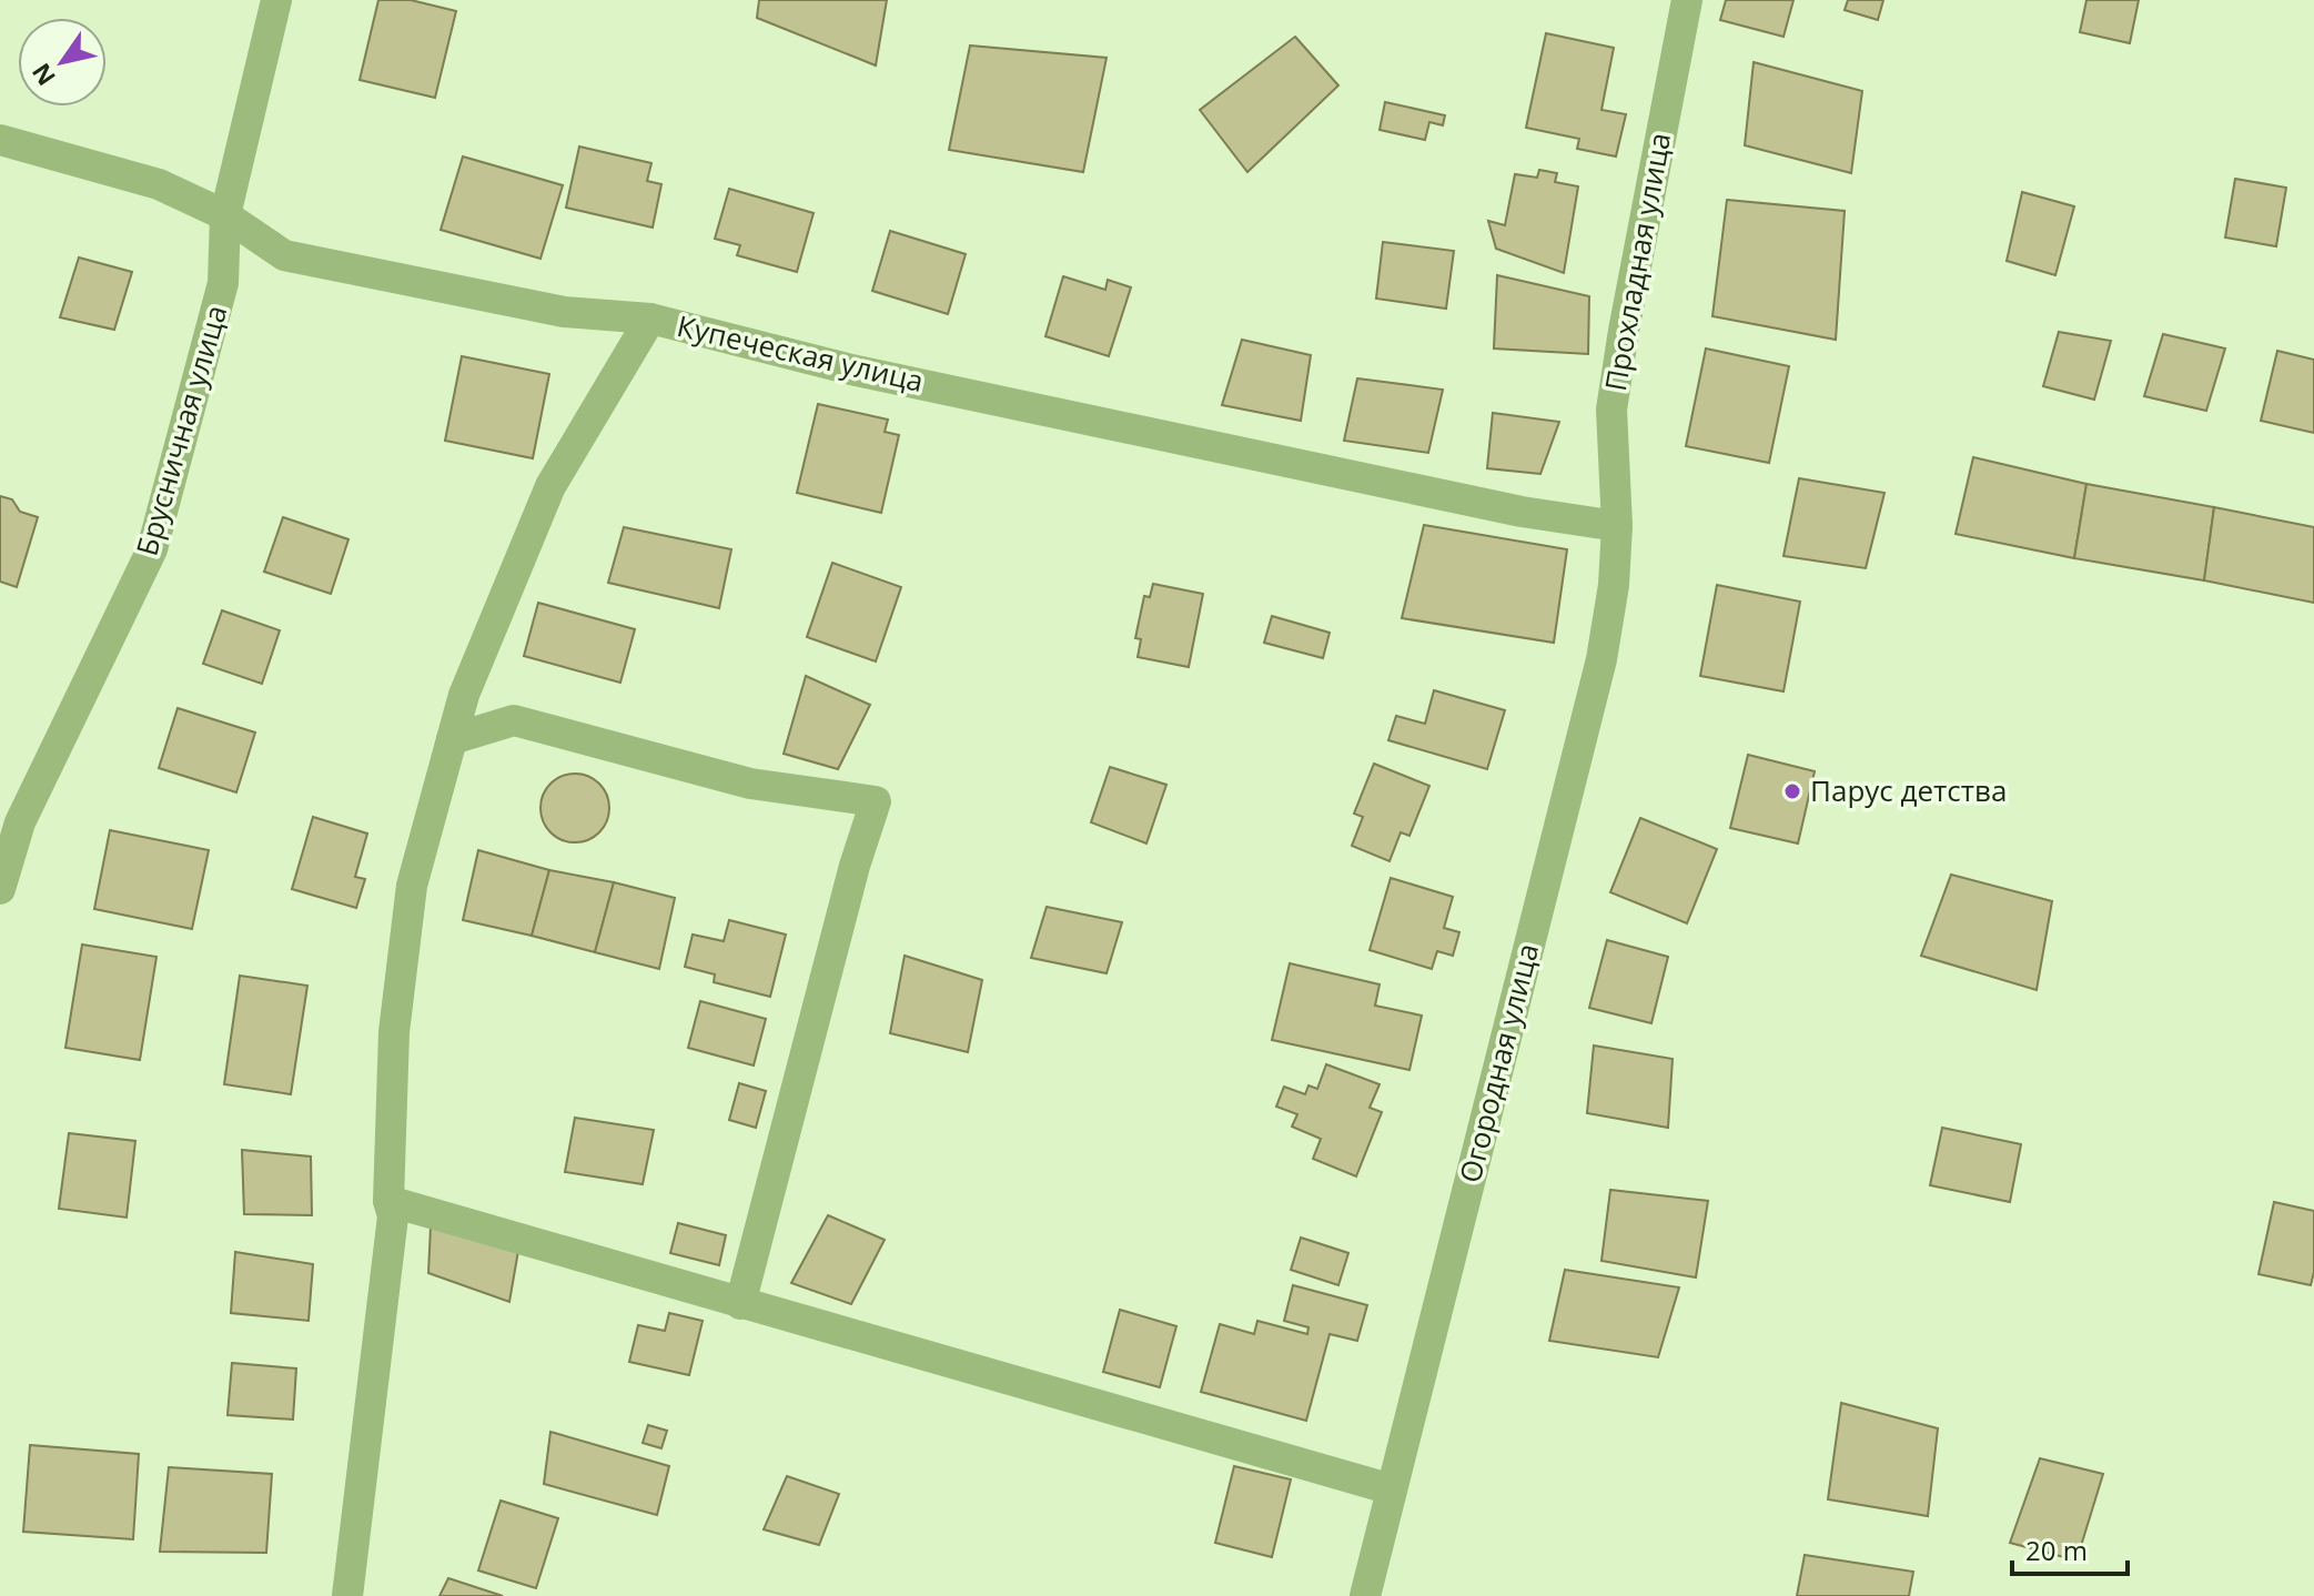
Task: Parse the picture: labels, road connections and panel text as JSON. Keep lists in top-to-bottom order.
{
  "streets": {
    "street": [
      "Прохладная улица",
      "Купеческая улица",
      "Брусничная улица",
      "Огородная улица"
    ]
  },
  "crossings": [
    ["Прохладная улица", "Купеческая улица"],
    ["Прохладная улица", "Огородная улица"],
    ["Купеческая улица", "Брусничная улица"],
    ["Купеческая улица", "Огородная улица"]
  ],
  "places": ["Парус детства"],
  "scale_bar": "20 m",
  "north": "bottom left"
}
